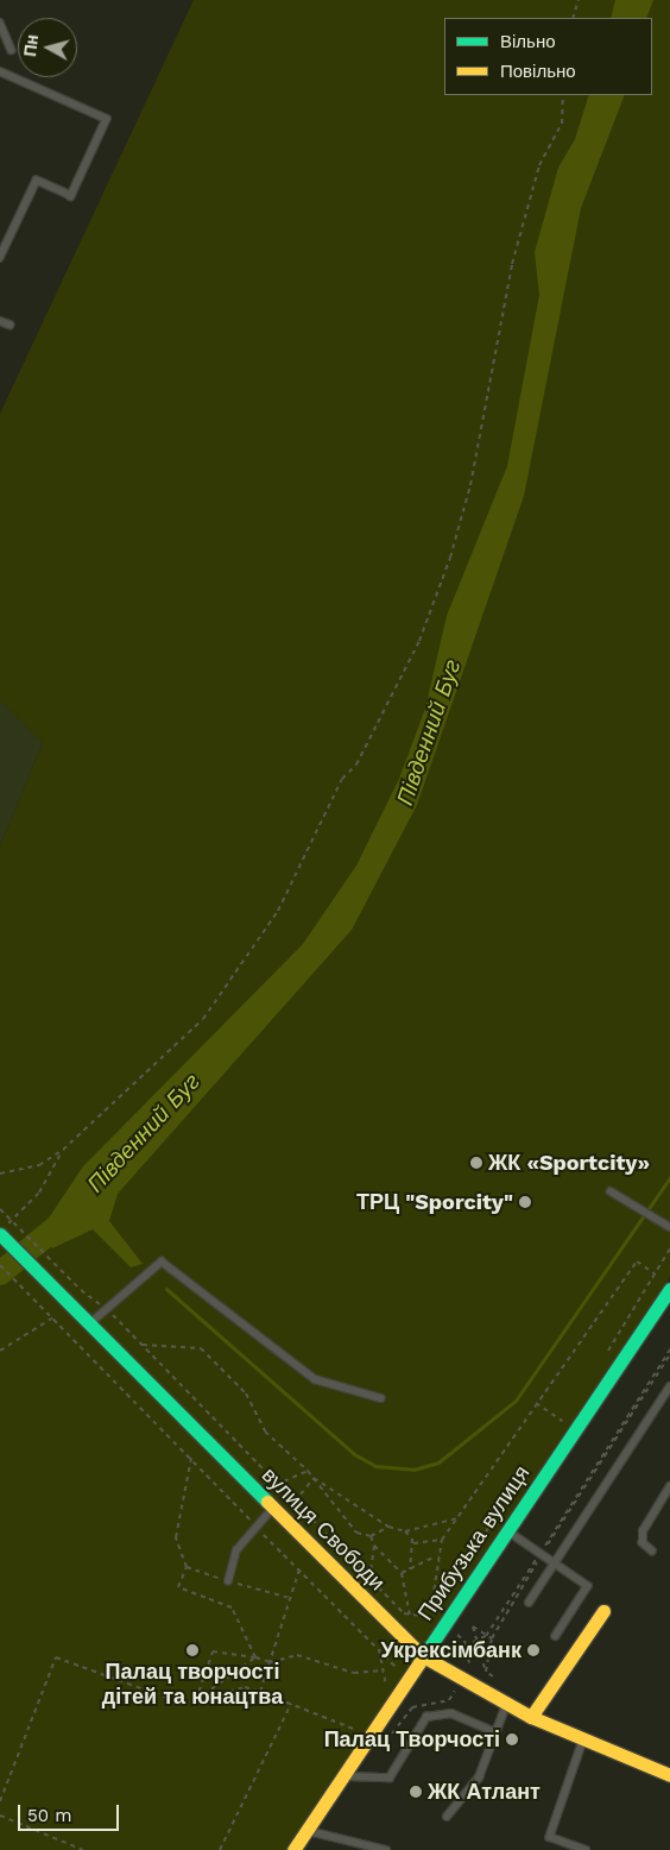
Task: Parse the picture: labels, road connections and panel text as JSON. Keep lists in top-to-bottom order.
{
  "streets": {
    "main road": ["вулиця Свободи", "Прибузька вулиця"]
  },
  "crossings": [
    ["вулиця Свободи", "Прибузька вулиця"]
  ],
  "water": ["Південний Буг"],
  "places": [
    "ЖК «Sportcity»",
    "ТРЦ \"Sporcity\"",
    "Палац творчості дітей та юнацтва",
    "Укрексімбанк",
    "Палац Творчості",
    "ЖК Атлант"
  ],
  "legend": ["Вільно", "Повільно"],
  "scale_bar": "50 m",
  "north": "left"
}
